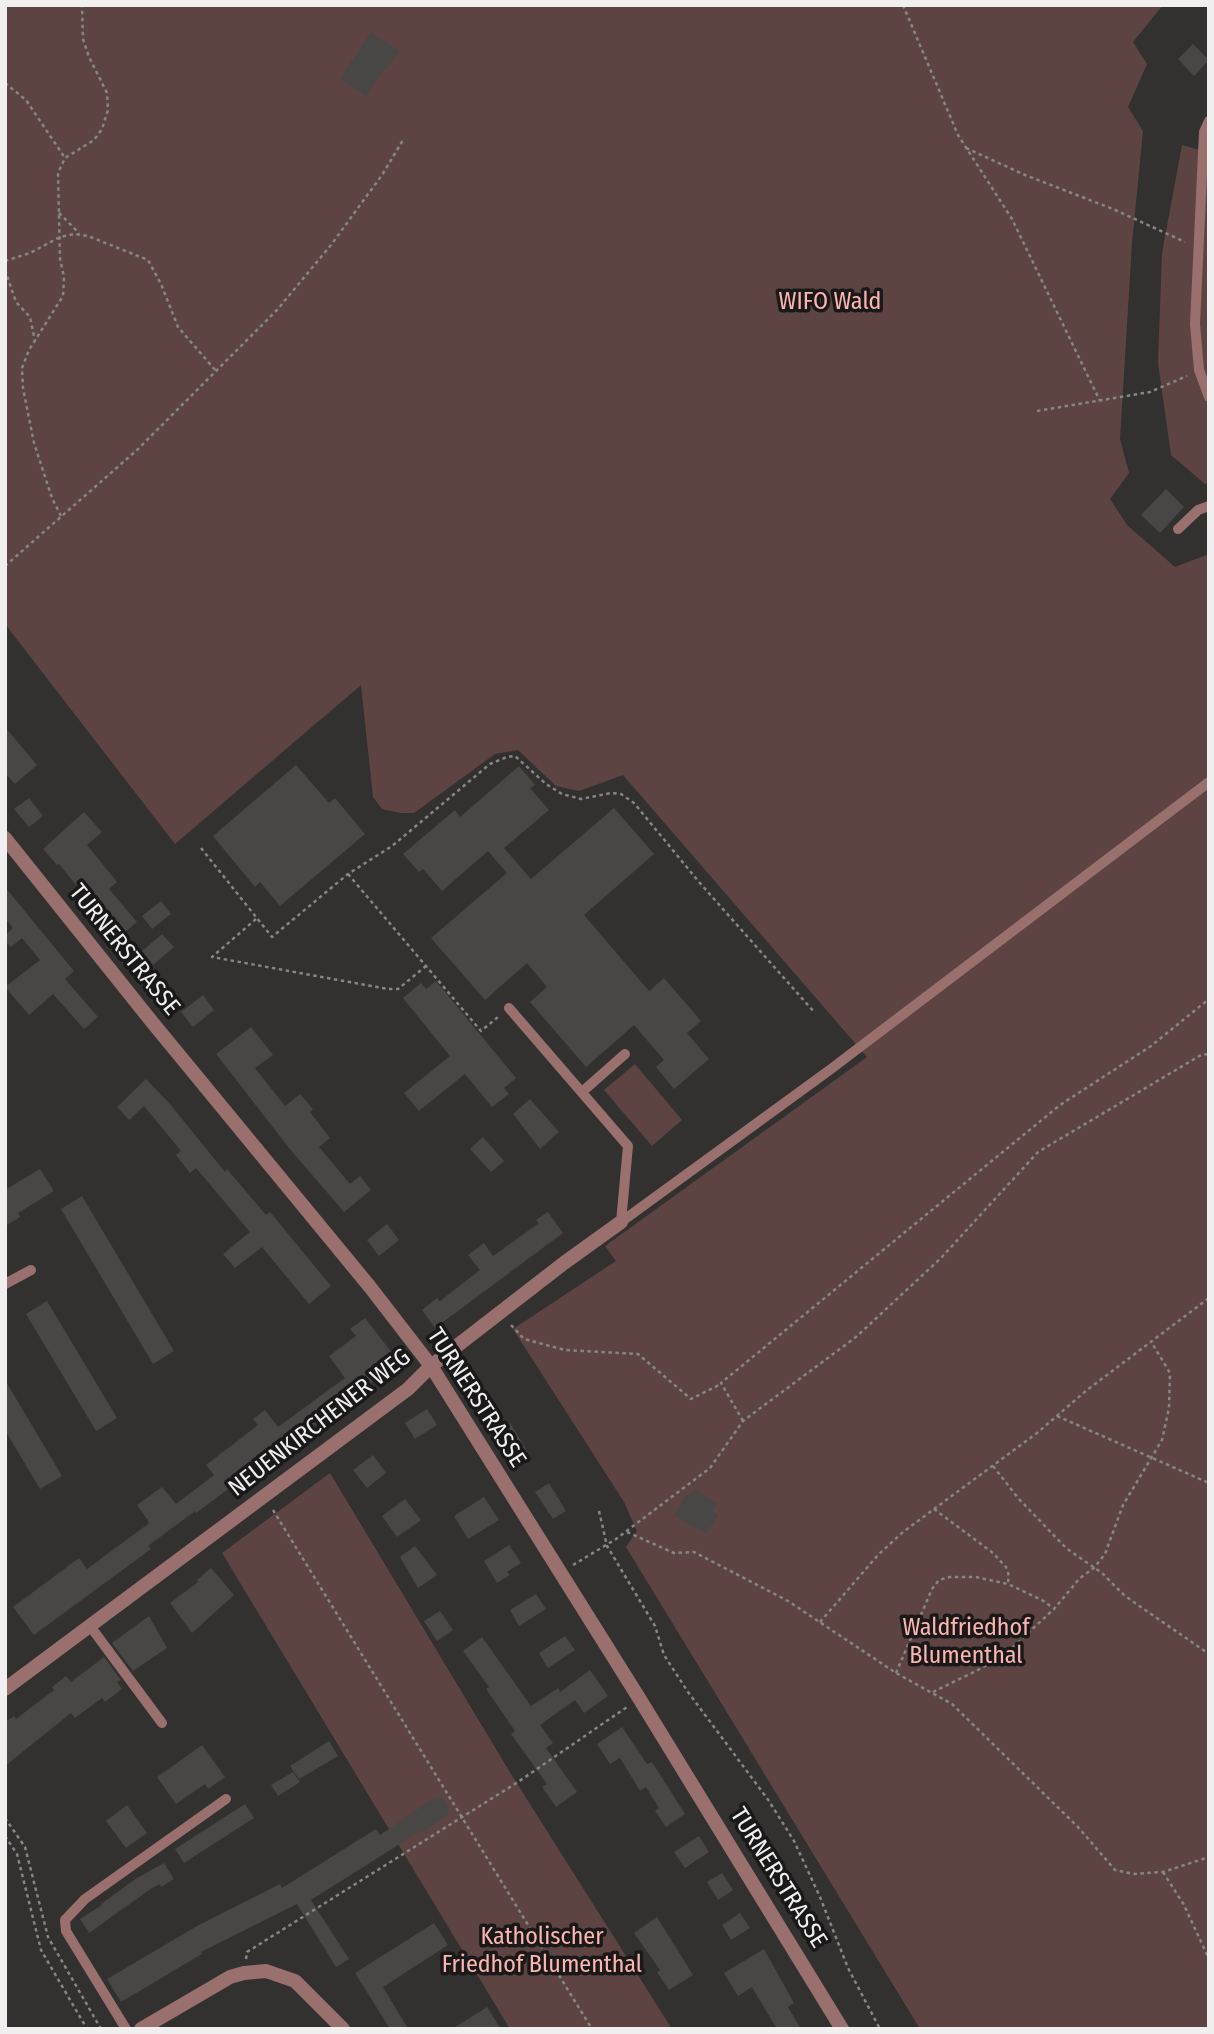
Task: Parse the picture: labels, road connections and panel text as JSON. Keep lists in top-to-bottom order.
{
  "streets": {
    "street": ["TURNERSTRASSE", "NEUENKIRCHENER WEG"]
  },
  "crossings": [
    ["TURNERSTRASSE", "NEUENKIRCHENER WEG"]
  ],
  "parks": ["WIFO Wald", "Waldfriedhof Blumenthal", "Katholischer Friedhof Blumenthal"]
}
